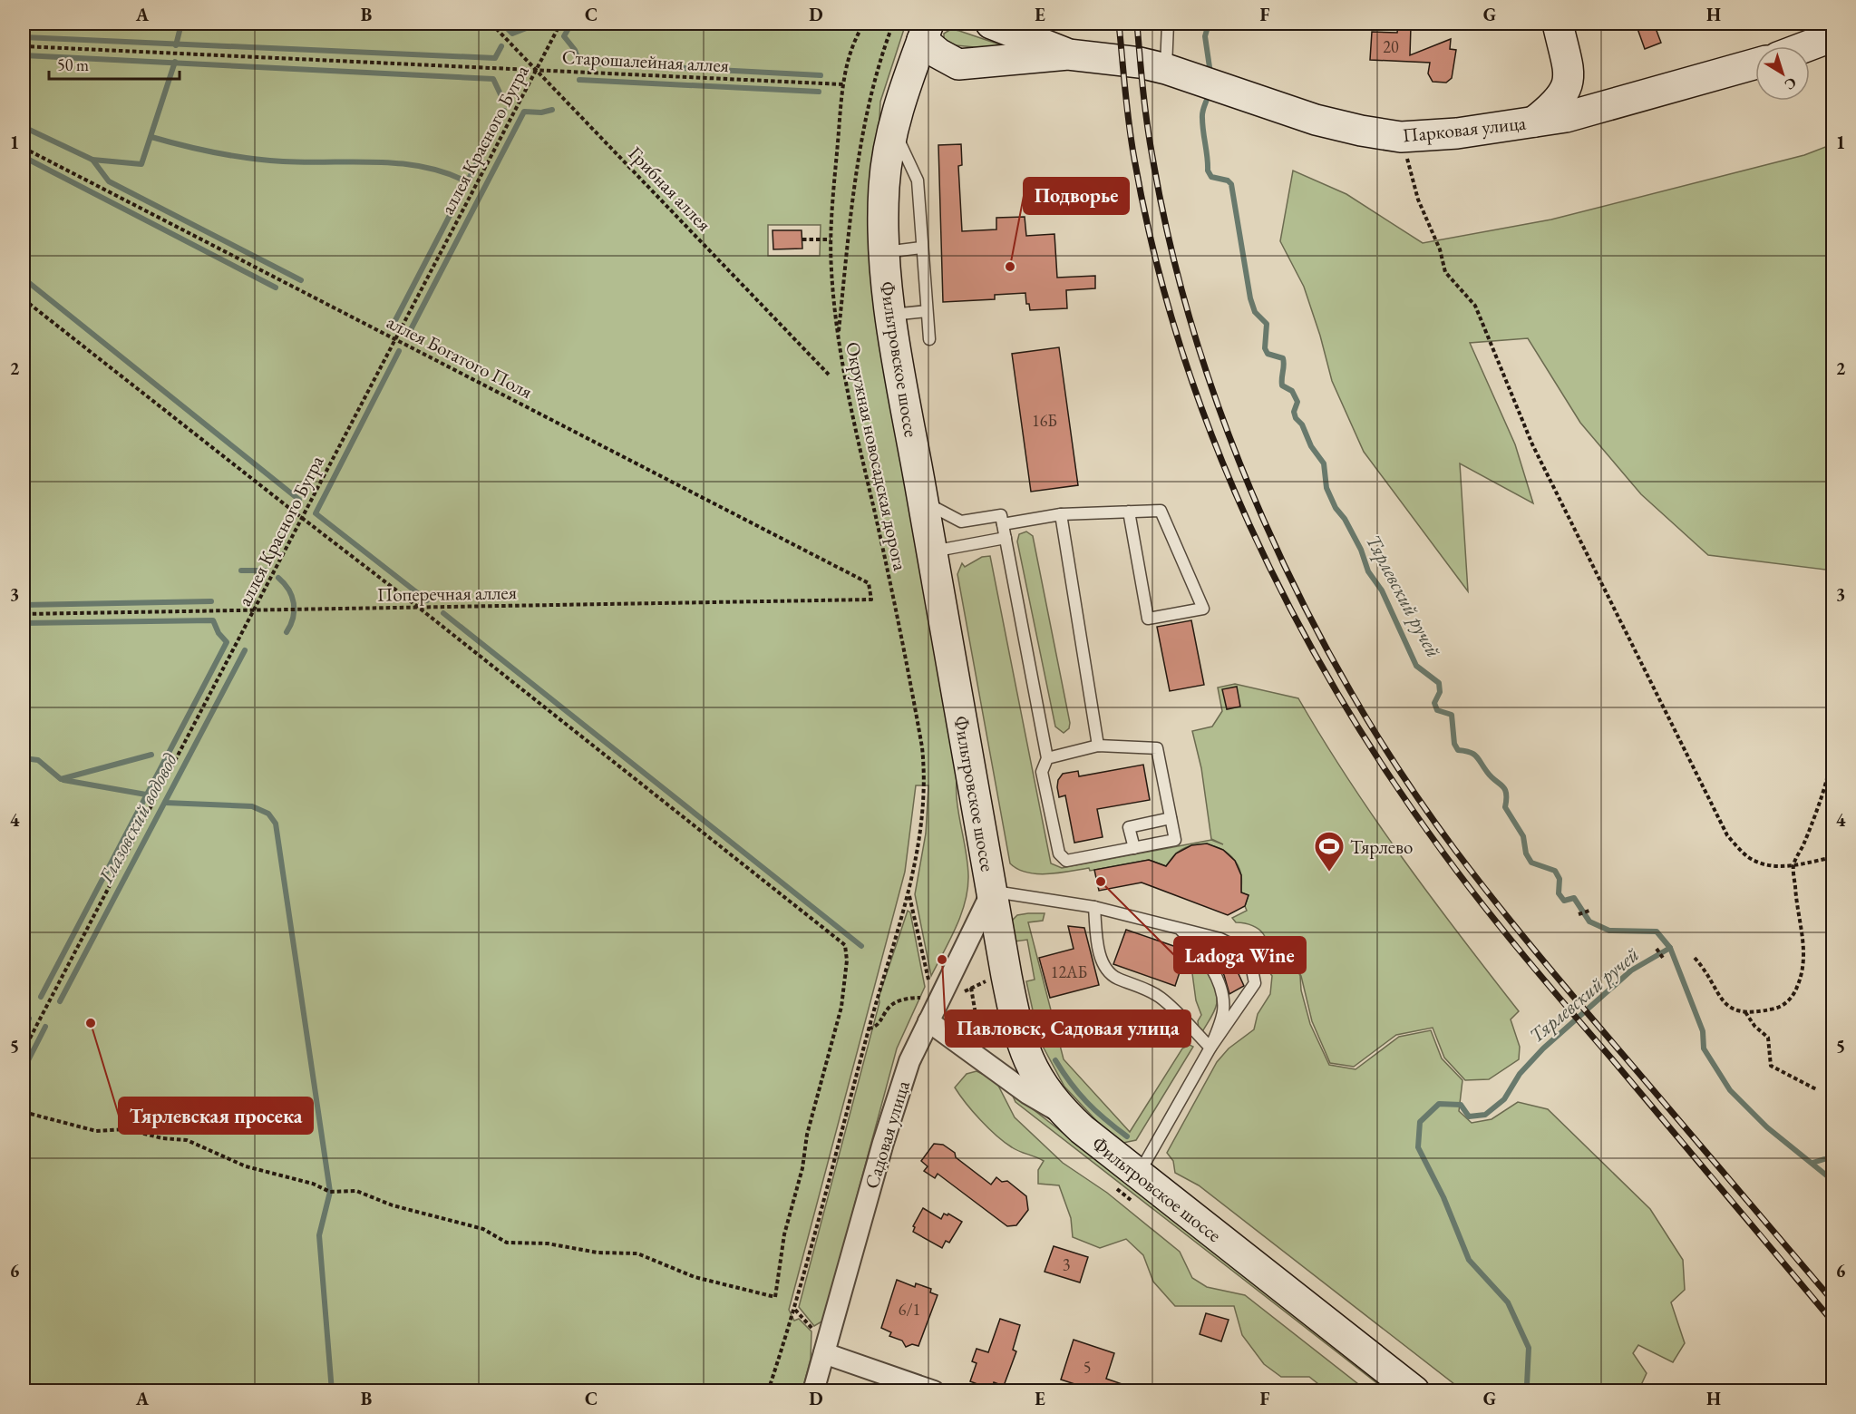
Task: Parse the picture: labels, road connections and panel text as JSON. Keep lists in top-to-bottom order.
{
  "streets": {
    "main road": ["Парковая улица", "Фильтровское шоссе"],
    "street": ["Садовая улица"],
    "path": [
      "Старошалейная аллея",
      "аллея Красного Бугра",
      "Грибная аллея",
      "аллея Богатого Поля",
      "Окружная новосадская дорога",
      "Поперечная аллея"
    ]
  },
  "crossings": [
    ["Старошалейная аллея", "аллея Красного Бугра"],
    ["Старошалейная аллея", "Грибная аллея"],
    ["Старошалейная аллея", "Окружная новосадская дорога"],
    ["Парковая улица", "Фильтровское шоссе"],
    ["аллея Красного Бугра", "Грибная аллея"],
    ["аллея Красного Бугра", "аллея Богатого Поля"],
    ["аллея Красного Бугра", "Поперечная аллея"],
    ["аллея Богатого Поля", "Поперечная аллея"],
    ["Фильтровское шоссе", "Садовая улица"]
  ],
  "water": ["Тярлевский ручей", "Глазовский водовод"],
  "places": {
    "other": [
      "Подворье",
      "Ladoga Wine",
      "Павловск, Садовая улица",
      "Тярлевская просека"
    ],
    "sports": ["Тярлево"]
  },
  "house_numbers": [
    "20",
    "16Б",
    "12АБ",
    "3",
    "6/1",
    "5"
  ],
  "scale_bar": "50 m",
  "north": "bottom right",
  "grid": {
    "columns": [
      "A",
      "B",
      "C",
      "D",
      "E",
      "F",
      "G",
      "H"
    ],
    "rows": [
      "1",
      "2",
      "3",
      "4",
      "5",
      "6"
    ]
  }
}
